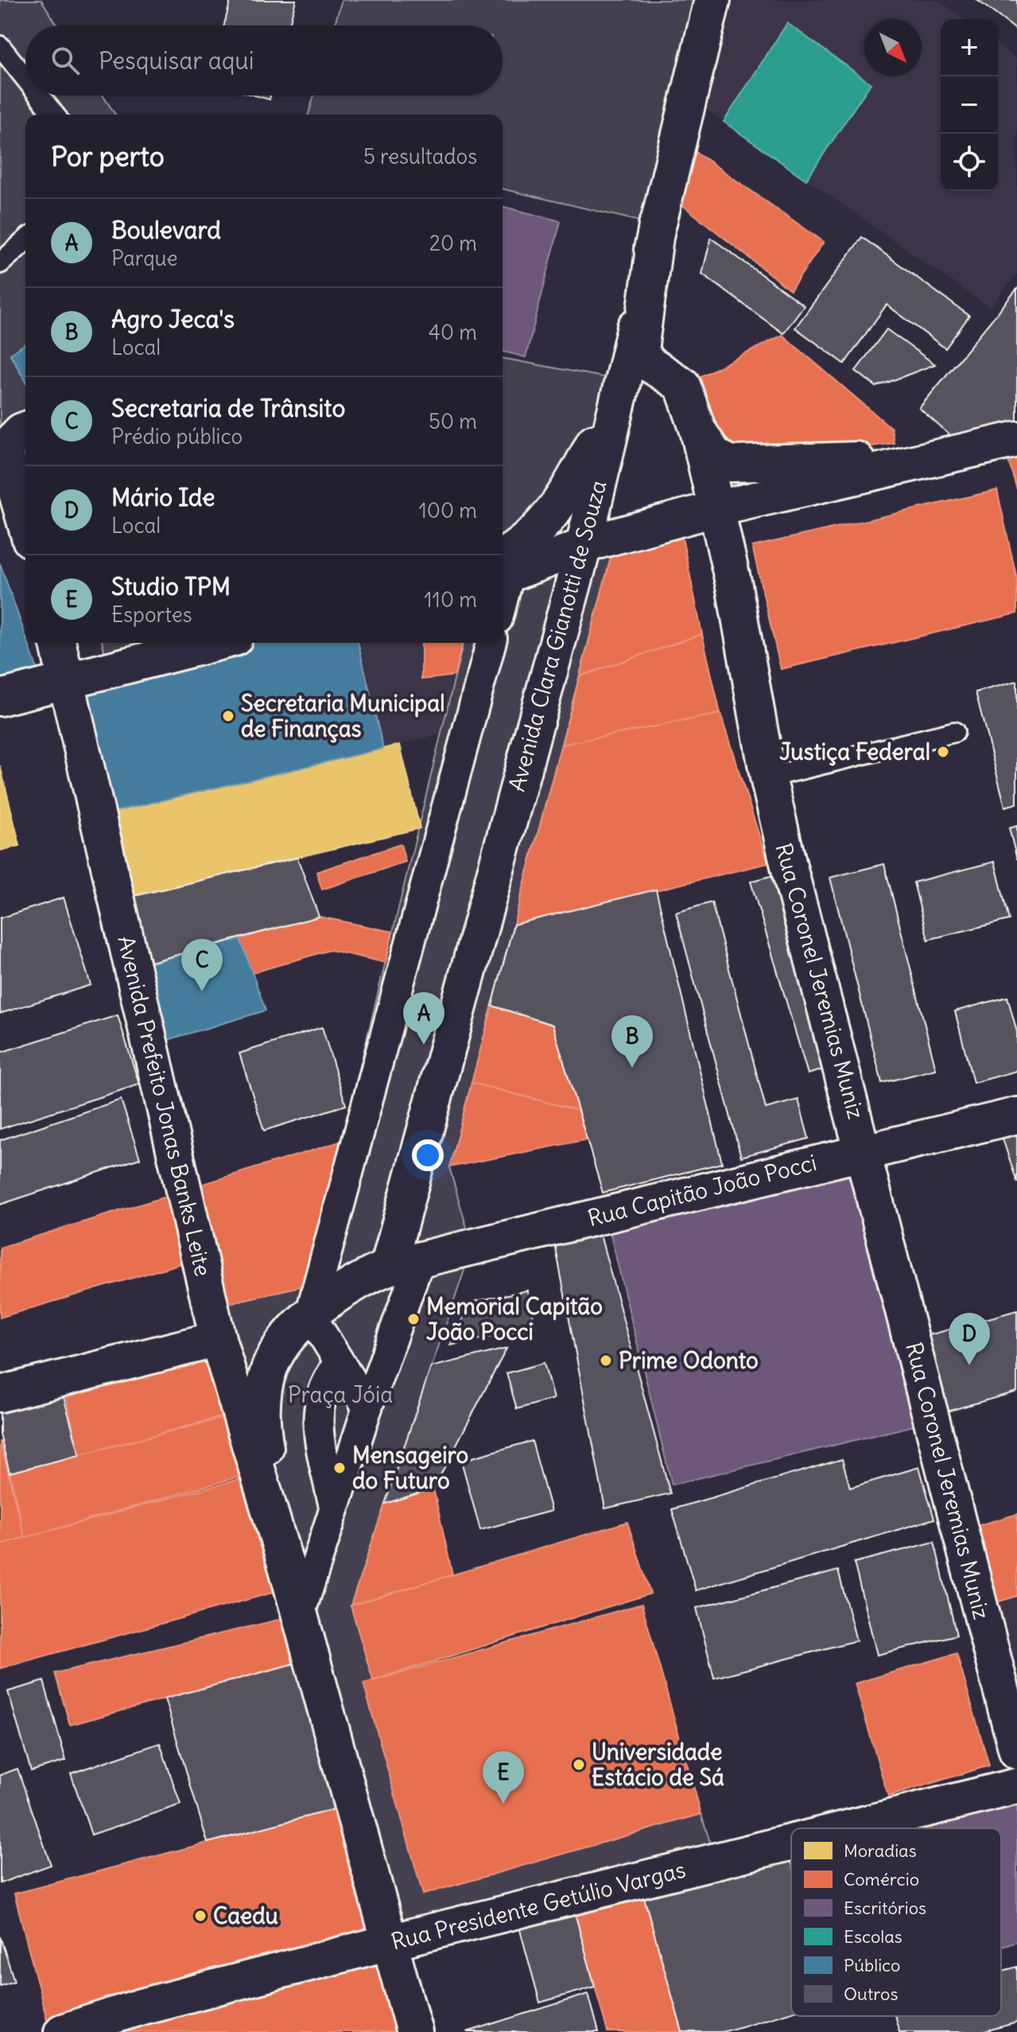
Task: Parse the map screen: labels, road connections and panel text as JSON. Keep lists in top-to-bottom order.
{
  "streets": {
    "street": [
      "Avenida Clara Gianotti de Souza",
      "Rua Coronel Jeremias Muniz",
      "Avenida Prefeito Jonas Banks Leite",
      "Rua Capitão João Pocci",
      "Rua Presidente Getúlio Vargas"
    ]
  },
  "crossings": [
    ["Avenida Clara Gianotti de Souza", "Rua Coronel Jeremias Muniz"],
    ["Avenida Clara Gianotti de Souza", "Avenida Prefeito Jonas Banks Leite"],
    ["Avenida Clara Gianotti de Souza", "Rua Capitão João Pocci"],
    ["Rua Coronel Jeremias Muniz", "Rua Capitão João Pocci"],
    ["Avenida Prefeito Jonas Banks Leite", "Rua Capitão João Pocci"],
    ["Avenida Prefeito Jonas Banks Leite", "Rua Presidente Getúlio Vargas"]
  ],
  "parks": ["Praça Jóia"],
  "places": [
    "Secretaria Municipal de Finanças",
    "Justiça Federal",
    "Memorial Capitão João Pocci",
    "Prime Odonto",
    "Mensageiro do Futuro",
    "Universidade Estácio de Sá",
    "Caedu"
  ],
  "legend": [
    "Moradias",
    "Comércio",
    "Escritórios",
    "Escolas",
    "Público",
    "Outros"
  ],
  "north": "bottom right",
  "page": {
    "map_buttons": ["+", "−"],
    "search": "Pesquisar aqui",
    "heading": ["Por perto", "5 resultados"],
    "list": [
      {
        "mark": "A",
        "name": "Boulevard",
        "note": "Parque",
        "value": "20 m"
      },
      {
        "mark": "B",
        "name": "Agro Jeca's",
        "note": "Local",
        "value": "40 m"
      },
      {
        "mark": "C",
        "name": "Secretaria de Trânsito",
        "note": "Prédio público",
        "value": "50 m"
      },
      {
        "mark": "D",
        "name": "Mário Ide",
        "note": "Local",
        "value": "100 m"
      },
      {
        "mark": "E",
        "name": "Studio TPM",
        "note": "Esportes",
        "value": "110 m"
      }
    ],
    "pins": [
      "C",
      "A",
      "B",
      "D",
      "E"
    ]
  }
}
